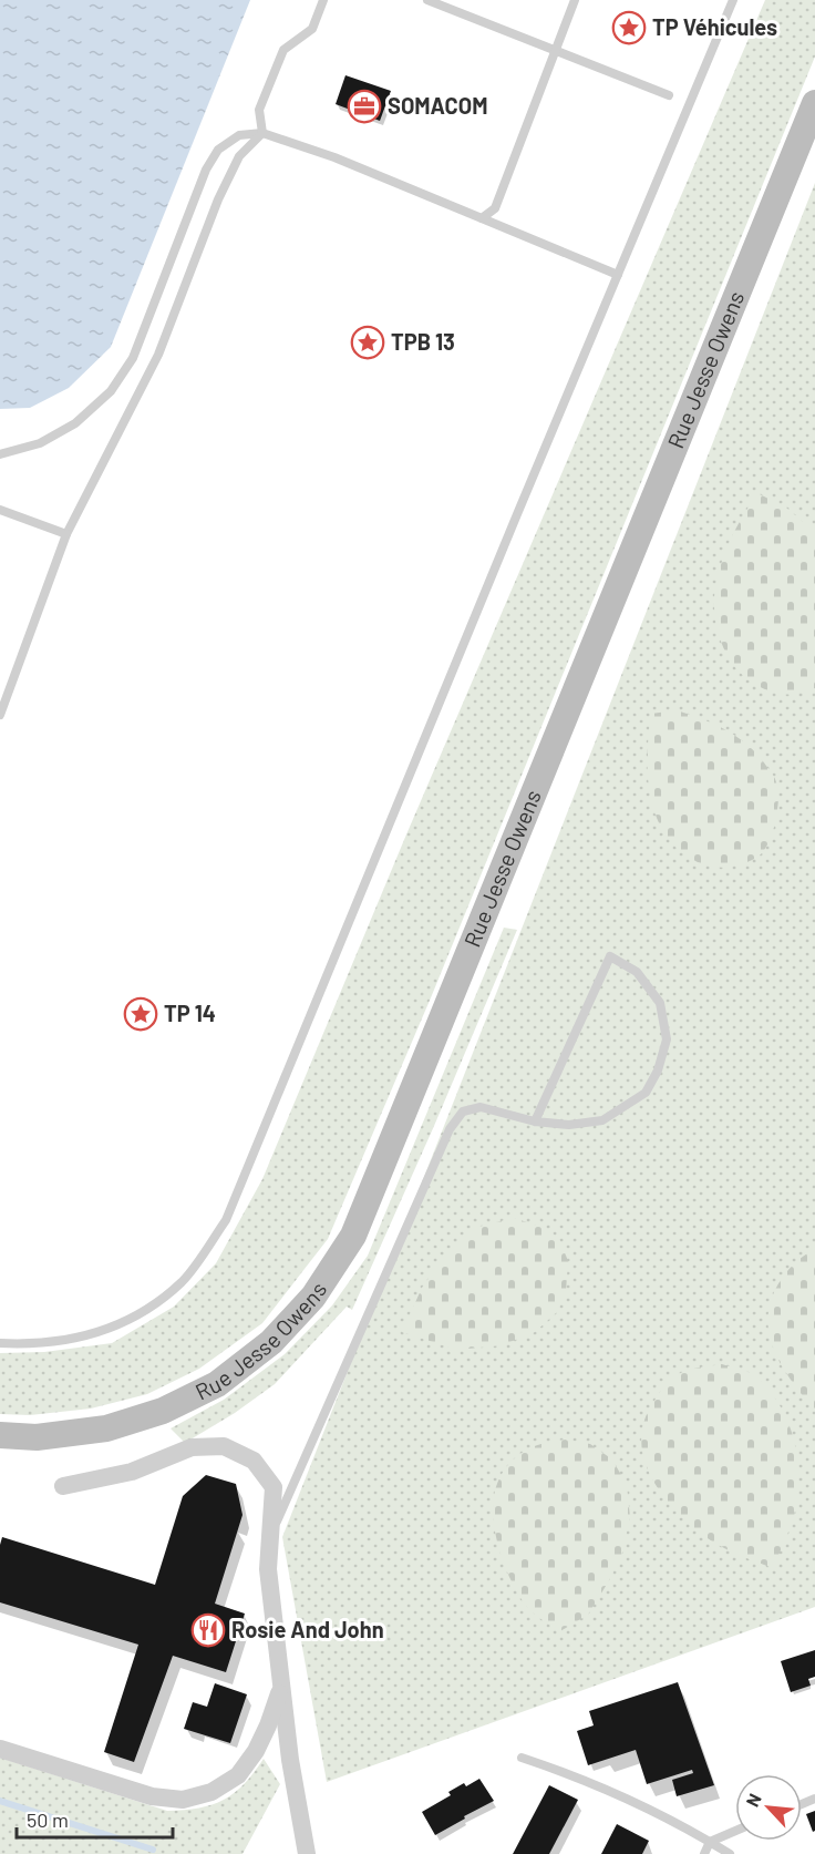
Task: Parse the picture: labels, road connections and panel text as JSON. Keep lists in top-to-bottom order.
{
  "streets": {
    "main road": ["Rue Jesse Owens"]
  },
  "places": {
    "place": ["TP Véhicules", "TPB 13", "TP 14"],
    "office": ["SOMACOM"],
    "restaurant": ["Rosie And John"]
  },
  "scale_bar": "50 m",
  "north": "top left"
}
